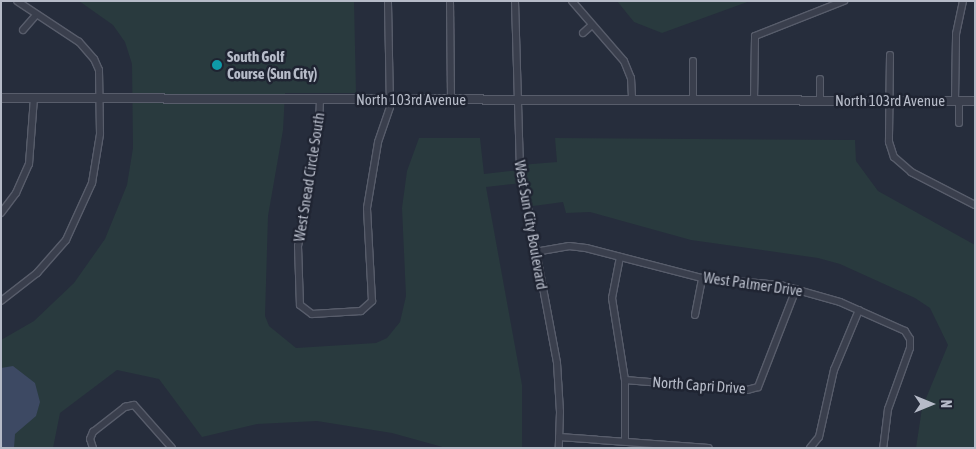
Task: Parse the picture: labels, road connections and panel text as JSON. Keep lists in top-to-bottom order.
{
  "streets": {
    "street": [
      "North 103rd Avenue",
      "West Snead Circle South",
      "West Sun City Boulevard",
      "West Palmer Drive",
      "North Capri Drive"
    ]
  },
  "crossings": [
    ["North 103rd Avenue", "West Snead Circle South"],
    ["North 103rd Avenue", "West Sun City Boulevard"],
    ["West Sun City Boulevard", "West Palmer Drive"],
    ["West Palmer Drive", "North Capri Drive"]
  ],
  "places": ["South Golf Course (Sun City)"],
  "north": "right"
}
